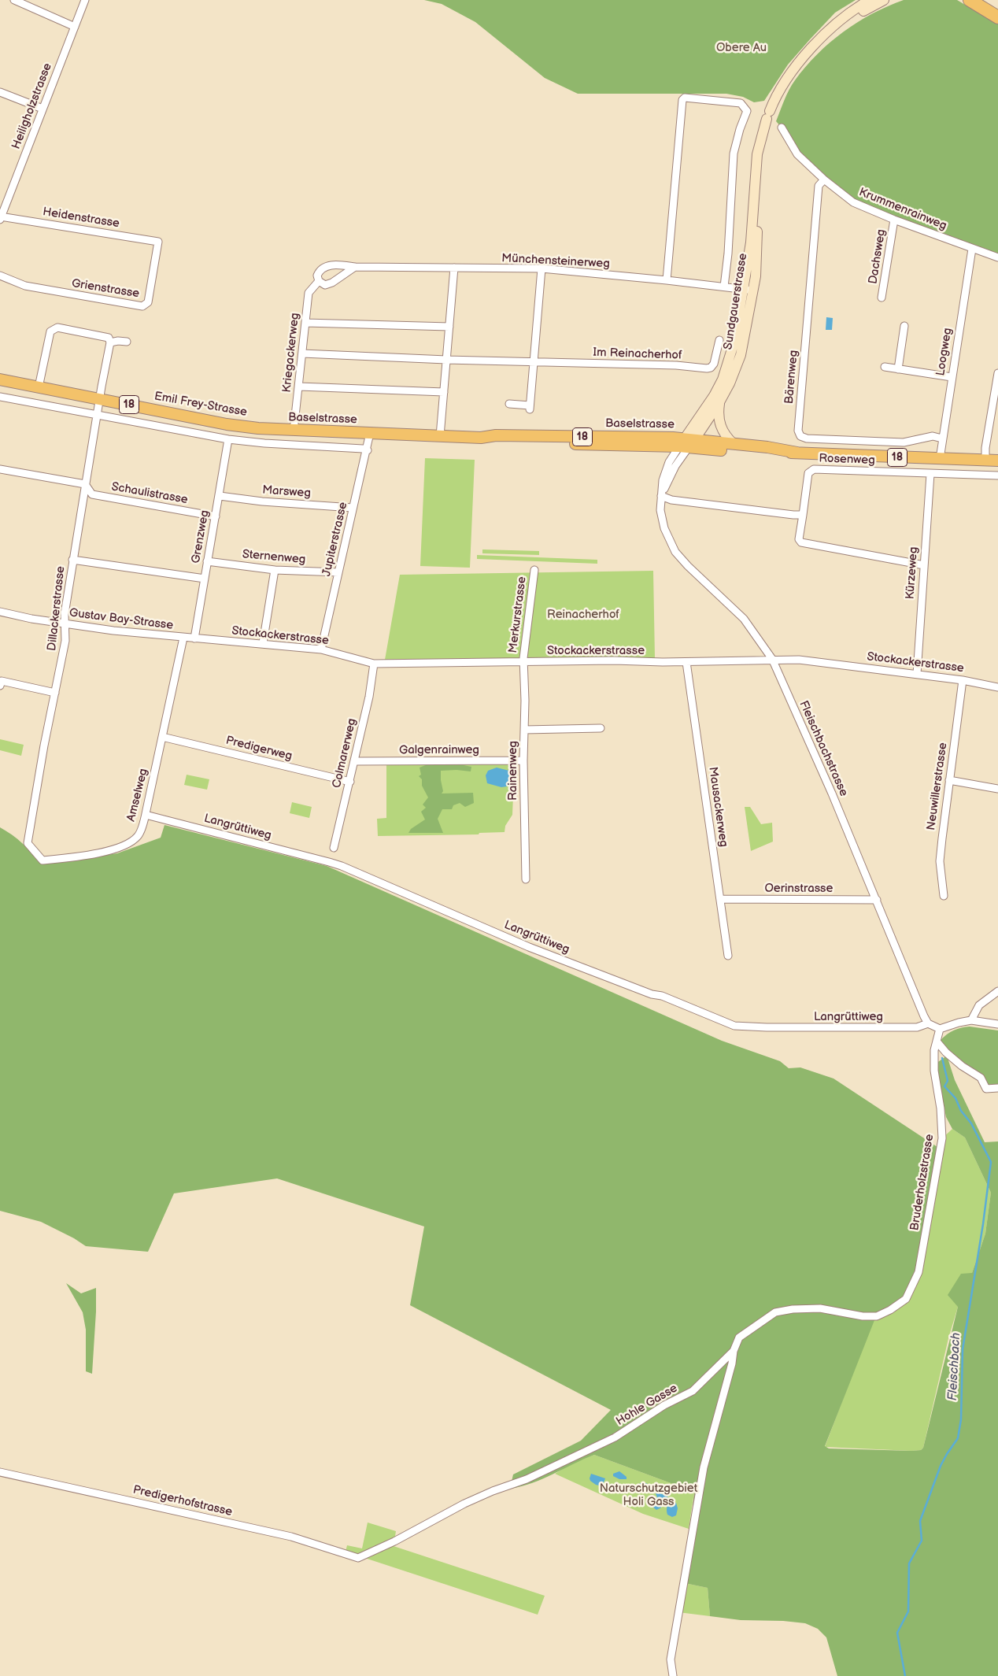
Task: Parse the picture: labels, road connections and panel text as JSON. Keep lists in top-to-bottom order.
{
  "streets": {
    "main road": [
      "Sundgauerstrasse",
      "18",
      "Emil Frey-Strasse",
      "Baselstrasse"
    ],
    "street": [
      "Heiligholzstrasse",
      "Krummenrainweg",
      "Heidenstrasse",
      "Dachsweg",
      "Münchensteinerweg",
      "Grienstrasse",
      "Loogweg",
      "Kriegackerweg",
      "Im Reinacherhof",
      "Bärenweg",
      "Rosenweg",
      "Marsweg",
      "Schaulistrasse",
      "Grenzweg",
      "Jupiterstrasse",
      "Sternenweg",
      "Kürzeweg",
      "Dillackerstrasse",
      "Merkurstrasse",
      "Gustav Bay-Strasse",
      "Stockackerstrasse",
      "Predigerweg",
      "Fleischbachstrasse",
      "Galgenrainweg",
      "Colmarerweg",
      "Rainenweg",
      "Neuwillerstrasse",
      "Amselweg",
      "Mausackerweg",
      "Langrüttiweg",
      "Oerinstrasse",
      "Bruderholzstrasse",
      "Hohle Gasse",
      "Predigerhofstrasse"
    ]
  },
  "crossings": [
    ["Heiligholzstrasse", "Heidenstrasse"],
    ["Krummenrainweg", "Dachsweg"],
    ["Krummenrainweg", "Loogweg"],
    ["Krummenrainweg", "Bärenweg"],
    ["Heidenstrasse", "Grienstrasse"],
    ["Münchensteinerweg", "Sundgauerstrasse"],
    ["Münchensteinerweg", "Kriegackerweg"],
    ["Sundgauerstrasse", "Baselstrasse"],
    ["Sundgauerstrasse", "Fleischbachstrasse"],
    ["Loogweg", "Bärenweg"],
    ["Loogweg", "Baselstrasse"],
    ["Kriegackerweg", "Im Reinacherhof"],
    ["Kriegackerweg", "Baselstrasse"],
    ["Emil Frey-Strasse", "Baselstrasse"],
    ["Emil Frey-Strasse", "Dillackerstrasse"],
    ["Baselstrasse", "Jupiterstrasse"],
    ["Baselstrasse", "Fleischbachstrasse"],
    ["Rosenweg", "Kürzeweg"],
    ["Marsweg", "Grenzweg"],
    ["Marsweg", "Jupiterstrasse"],
    ["Schaulistrasse", "Grenzweg"],
    ["Schaulistrasse", "Dillackerstrasse"],
    ["Grenzweg", "Sternenweg"],
    ["Grenzweg", "Gustav Bay-Strasse"],
    ["Grenzweg", "Stockackerstrasse"],
    ["Jupiterstrasse", "Sternenweg"],
    ["Jupiterstrasse", "Stockackerstrasse"],
    ["Kürzeweg", "Stockackerstrasse"],
    ["Dillackerstrasse", "Gustav Bay-Strasse"],
    ["Dillackerstrasse", "Amselweg"],
    ["Merkurstrasse", "Stockackerstrasse"],
    ["Merkurstrasse", "Rainenweg"],
    ["Gustav Bay-Strasse", "Stockackerstrasse"],
    ["Gustav Bay-Strasse", "Amselweg"],
    ["Stockackerstrasse", "Fleischbachstrasse"],
    ["Stockackerstrasse", "Colmarerweg"],
    ["Stockackerstrasse", "Rainenweg"],
    ["Stockackerstrasse", "Neuwillerstrasse"],
    ["Stockackerstrasse", "Mausackerweg"],
    ["Predigerweg", "Colmarerweg"],
    ["Predigerweg", "Amselweg"],
    ["Fleischbachstrasse", "Langrüttiweg"],
    ["Fleischbachstrasse", "Oerinstrasse"],
    ["Galgenrainweg", "Colmarerweg"],
    ["Galgenrainweg", "Rainenweg"],
    ["Amselweg", "Langrüttiweg"],
    ["Mausackerweg", "Oerinstrasse"],
    ["Bruderholzstrasse", "Hohle Gasse"],
    ["Hohle Gasse", "Predigerhofstrasse"]
  ],
  "water": ["Fleischbach"],
  "parks": ["Obere Au", "Reinacherhof", "Naturschutzgebiet Holi Gass"]
}
